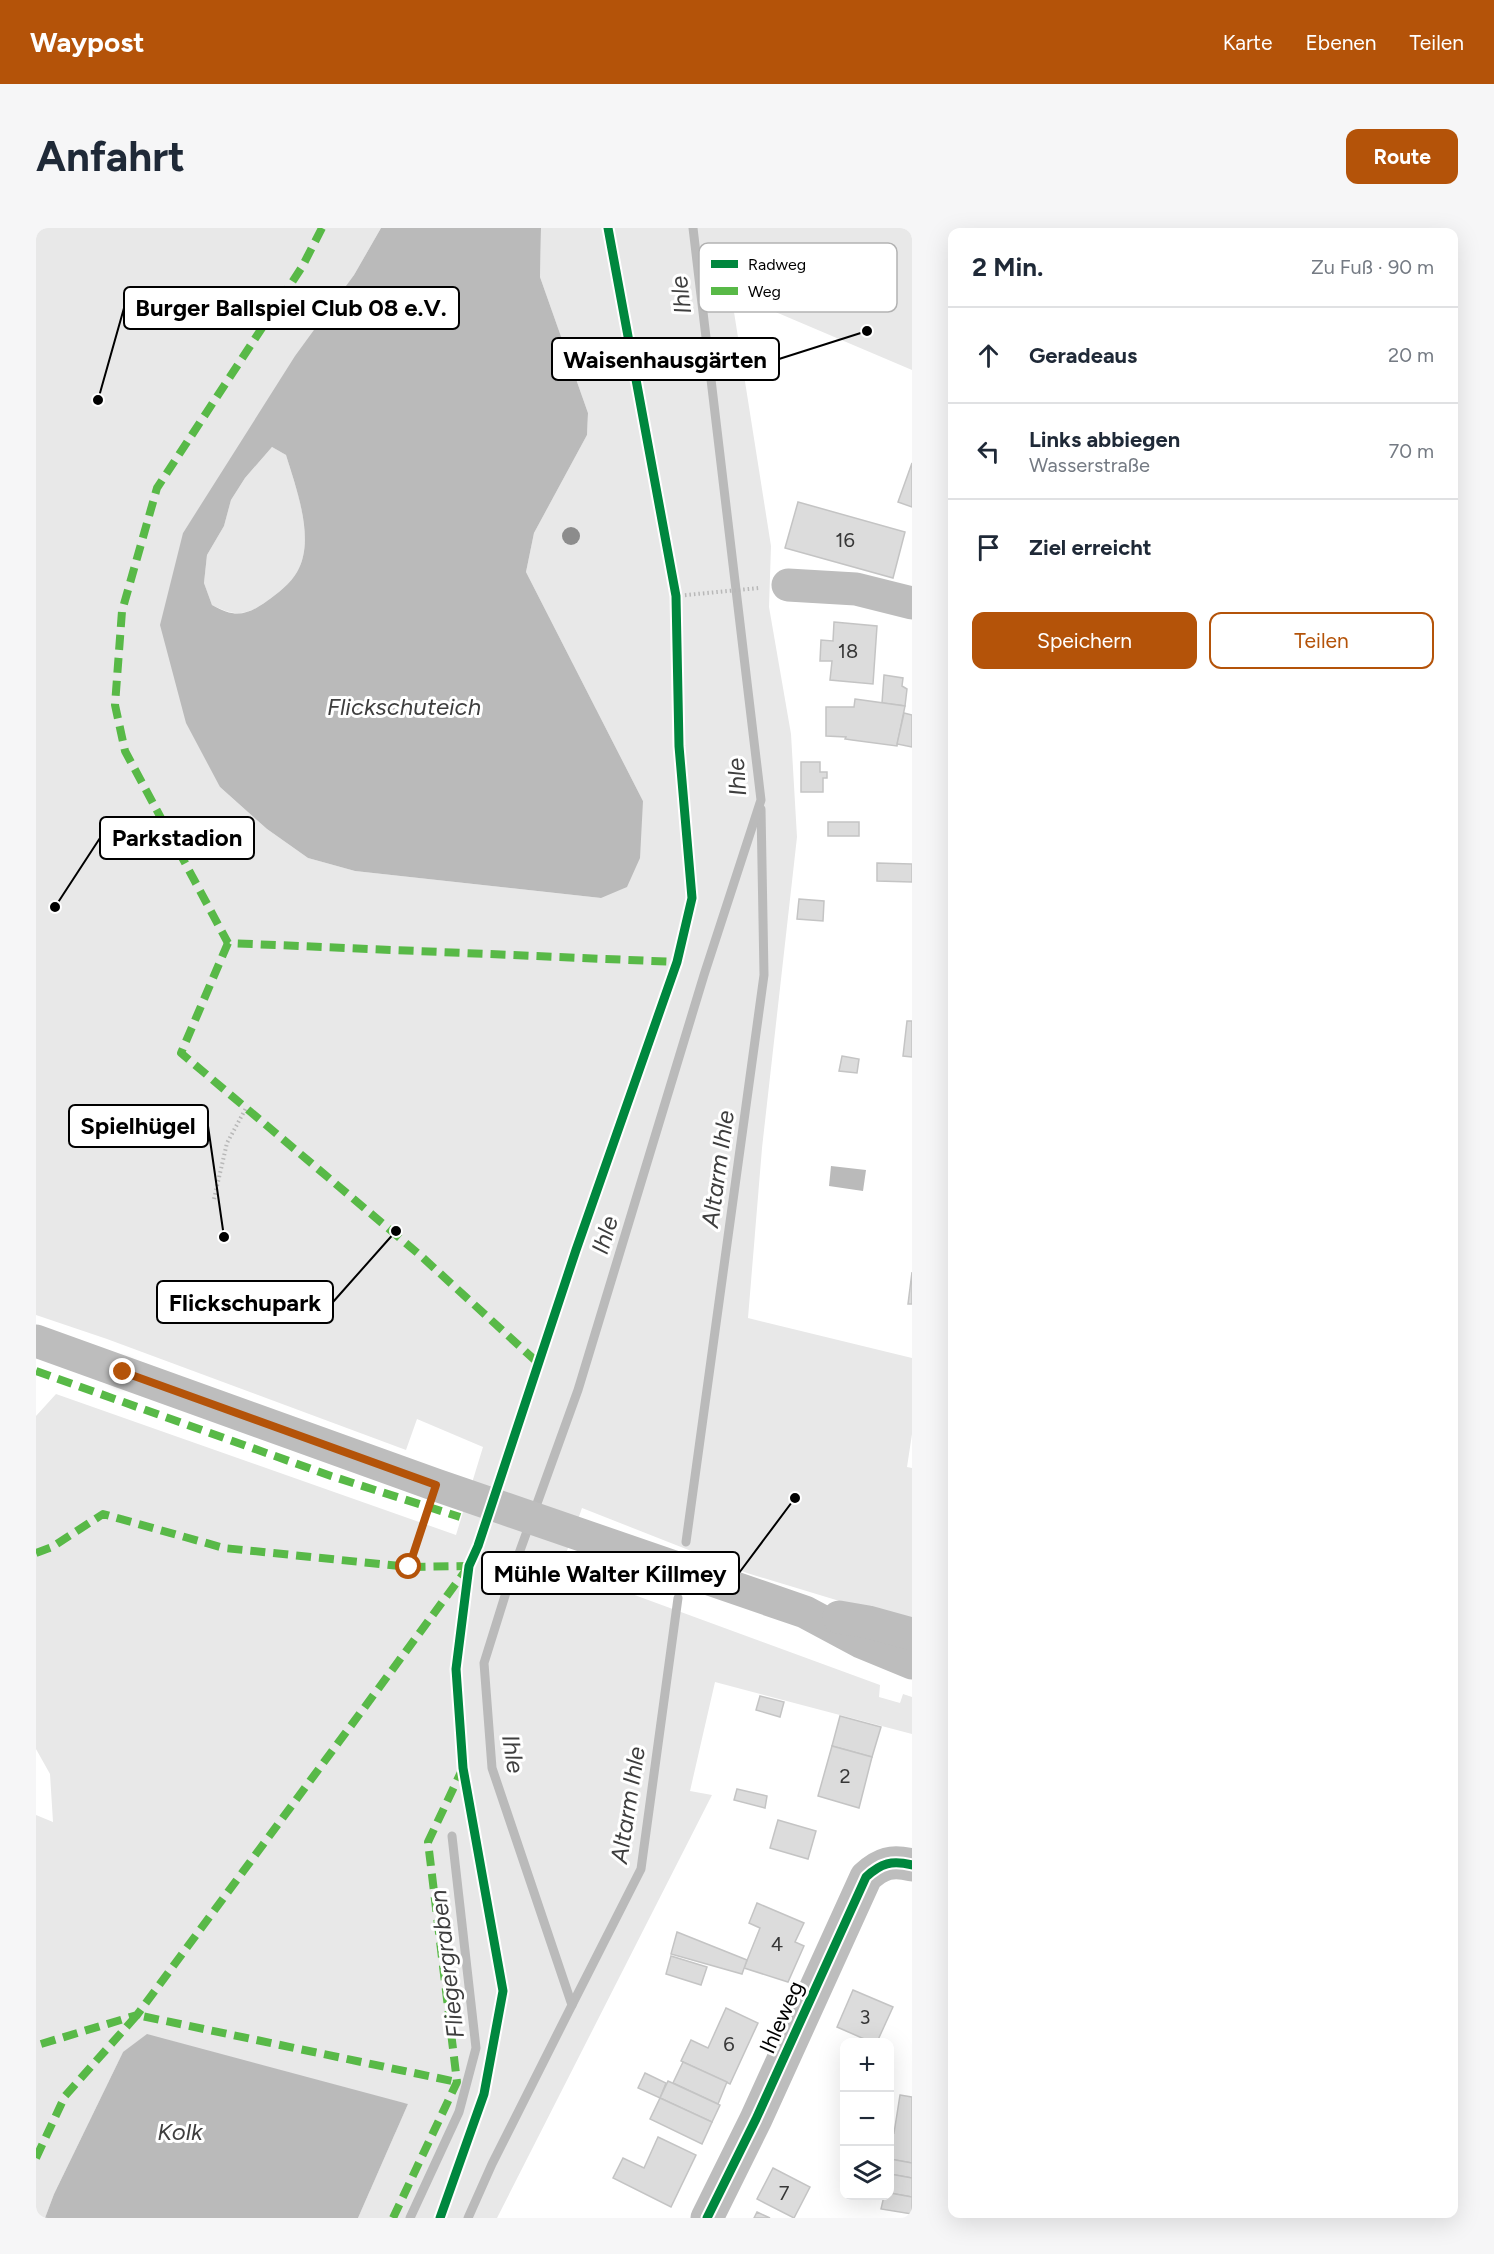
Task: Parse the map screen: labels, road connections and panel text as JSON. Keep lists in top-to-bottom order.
{
  "streets": {
    "main road": ["Ihleweg"]
  },
  "water": [
    "Ihle",
    "Flickschuteich",
    "Altarm Ihle",
    "Fliegergraben",
    "Kolk"
  ],
  "places": [
    "Waisenhausgärten",
    "Burger Ballspiel Club 08 e.V.",
    "Parkstadion",
    "Flickschupark",
    "Spielhügel",
    "Mühle Walter Killmey"
  ],
  "house_numbers": [
    "16",
    "18",
    "2",
    "4",
    "3",
    "6",
    "7"
  ],
  "legend": ["Radweg", "Weg"],
  "page": {
    "header": "Waypost",
    "nav": ["Karte", "Ebenen", "Teilen"],
    "buttons": [
      "Route",
      ["Speichern", "Teilen"]
    ],
    "title": "Anfahrt",
    "heading": ["2 Min.", "Zu Fuß · 90 m"],
    "list": [
      ["Geradeaus", "20 m"],
      ["Links abbiegen", "Wasserstraße", "70 m"],
      "Ziel erreicht"
    ],
    "map_buttons": ["+", "−"]
  }
}
